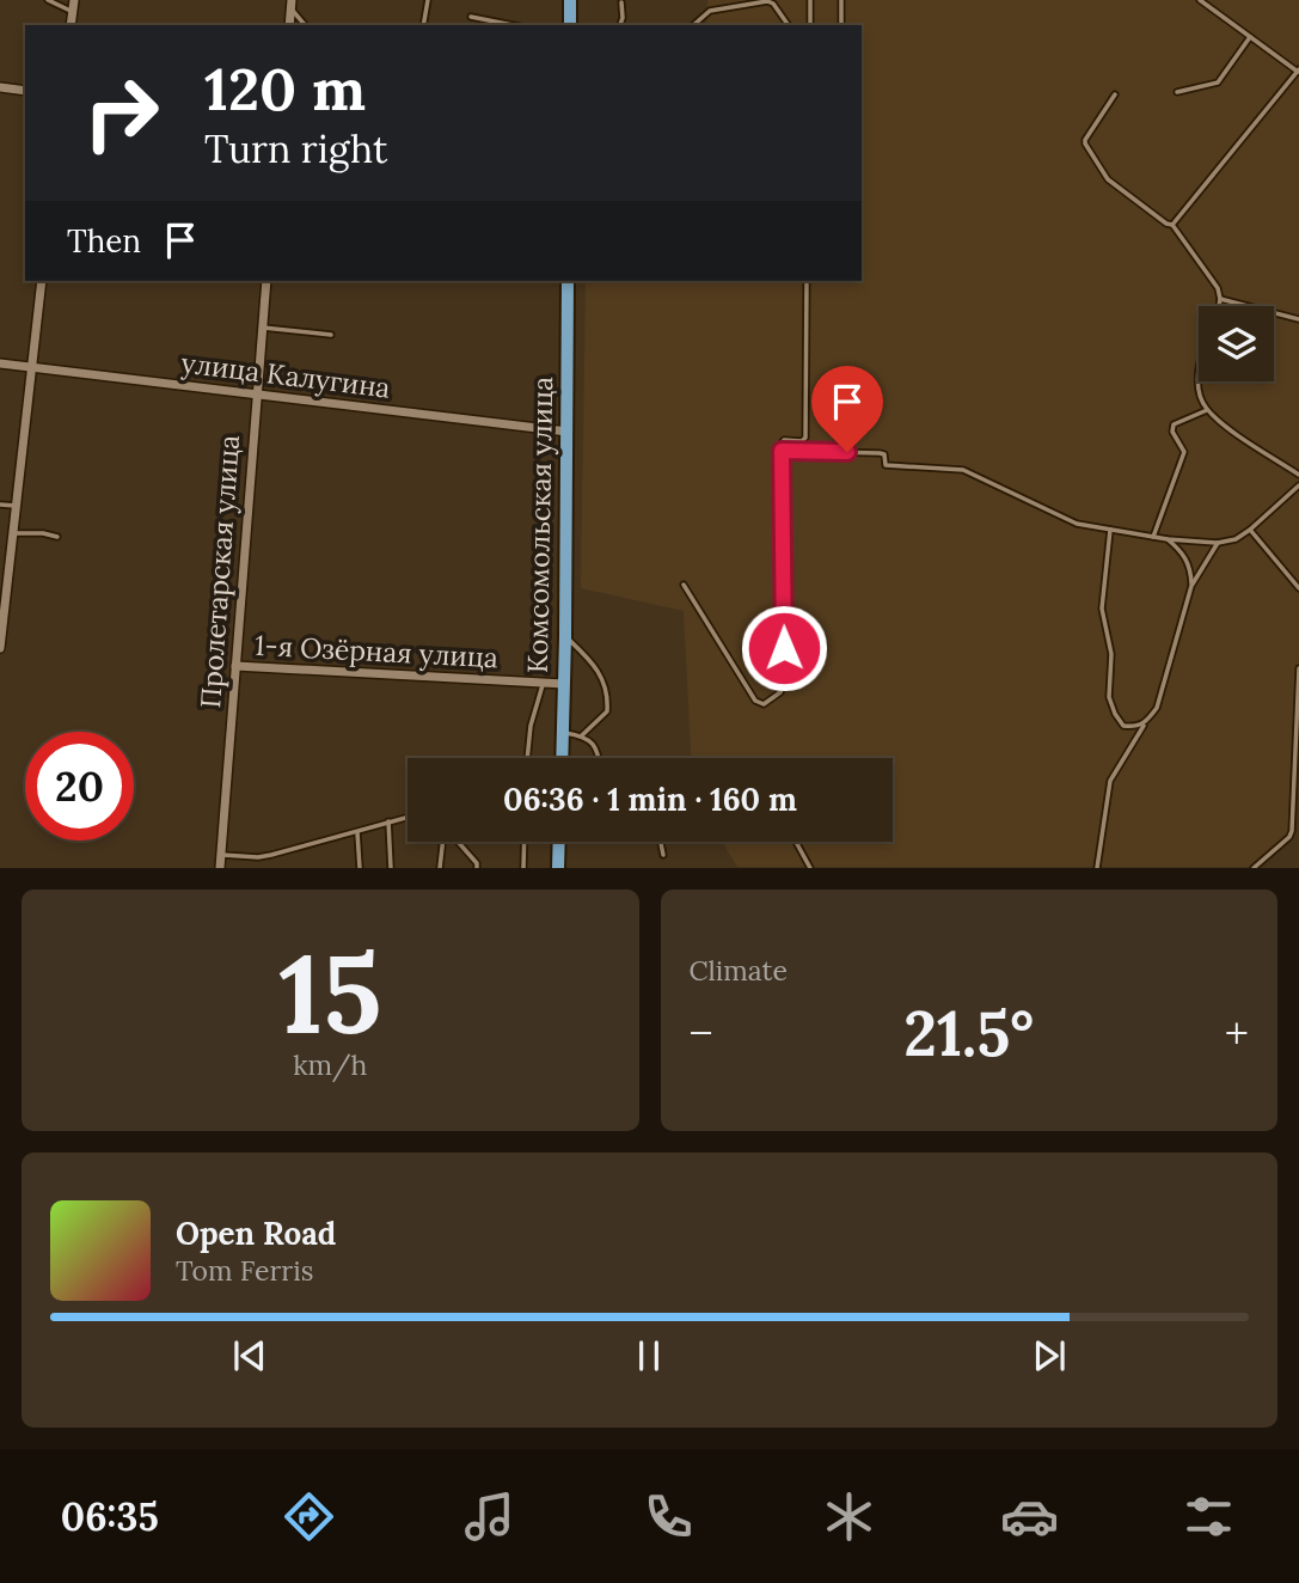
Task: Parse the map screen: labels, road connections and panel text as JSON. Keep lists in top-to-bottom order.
{
  "streets": {
    "main road": ["Комсомольская улица"],
    "street": ["улица Калугина", "Пролетарская улица", "1-я Озёрная улица"]
  },
  "crossings": [
    ["улица Калугина", "Комсомольская улица"],
    ["улица Калугина", "Пролетарская улица"],
    ["Комсомольская улица", "1-я Озёрная улица"],
    ["Пролетарская улица", "1-я Озёрная улица"]
  ],
  "page": {
    "turn": ["120 m", "Turn right"],
    "then": "Then",
    "limit": "20",
    "trip": "06:36 · 1 min · 160 m",
    "tile": [
      ["15", "km/h"],
      "Climate"
    ],
    "heat": ["−", "21.5°", "+"],
    "song": ["Open Road", "Tom Ferris"],
    "tabs": "06:35"
  }
}
